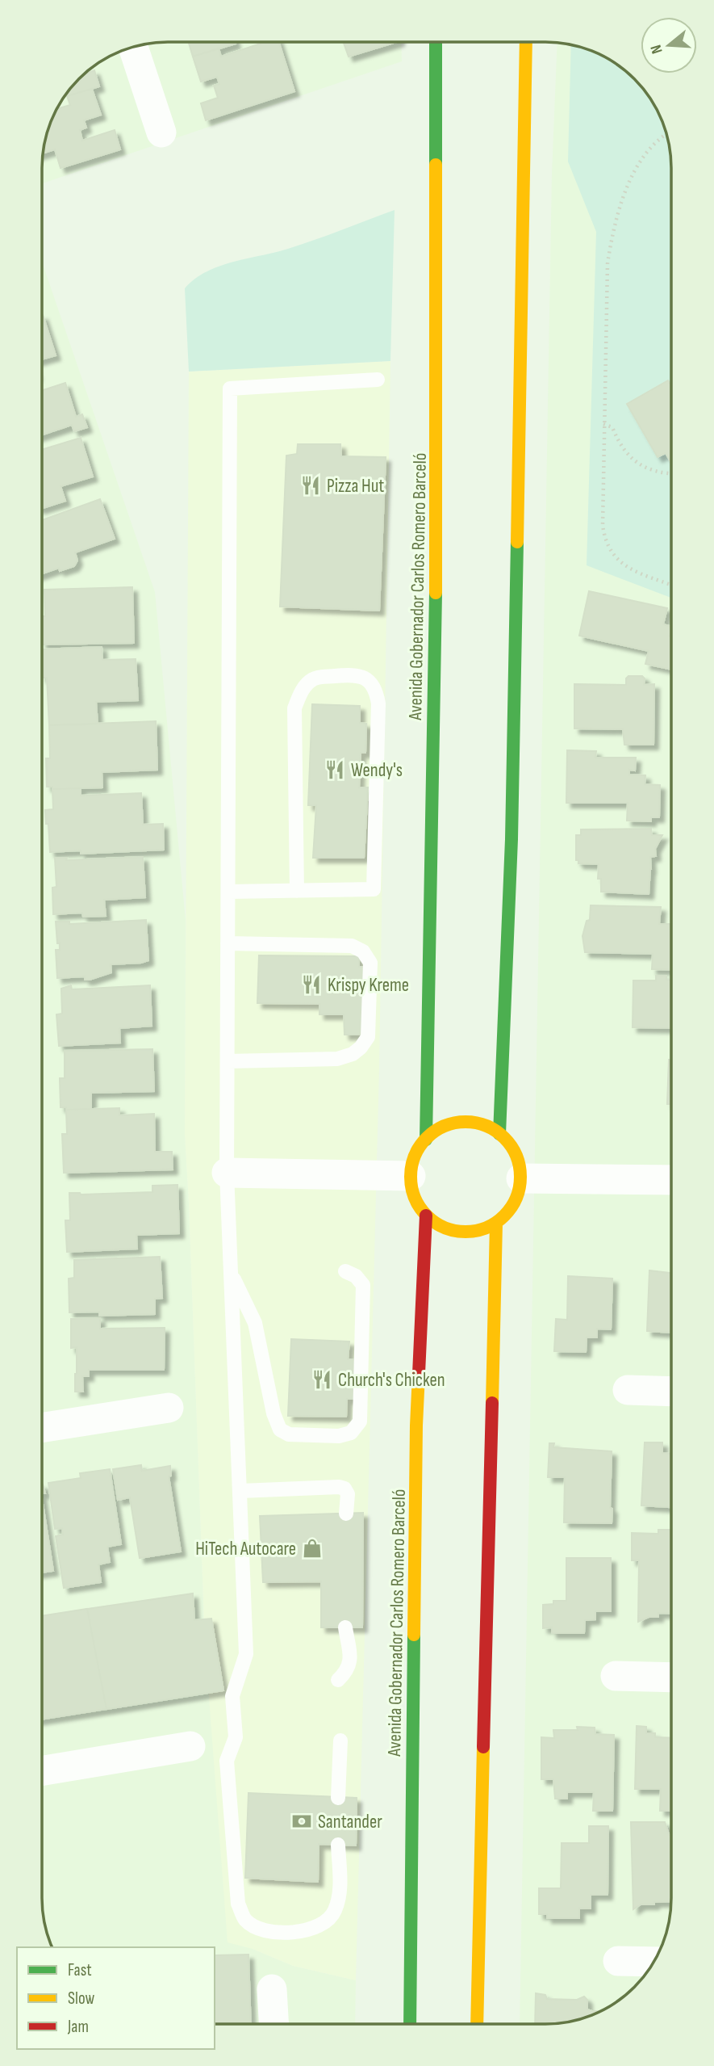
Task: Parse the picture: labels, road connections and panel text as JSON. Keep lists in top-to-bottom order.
{
  "streets": {
    "main road": ["Avenida Gobernador Carlos Romero Barceló"]
  },
  "places": {
    "restaurant": [
      "Pizza Hut",
      "Wendy's",
      "Krispy Kreme",
      "Church's Chicken"
    ],
    "shop": ["HiTech Autocare"],
    "bank": ["Santander"]
  },
  "legend": ["Fast", "Slow", "Jam"],
  "north": "left"
}
